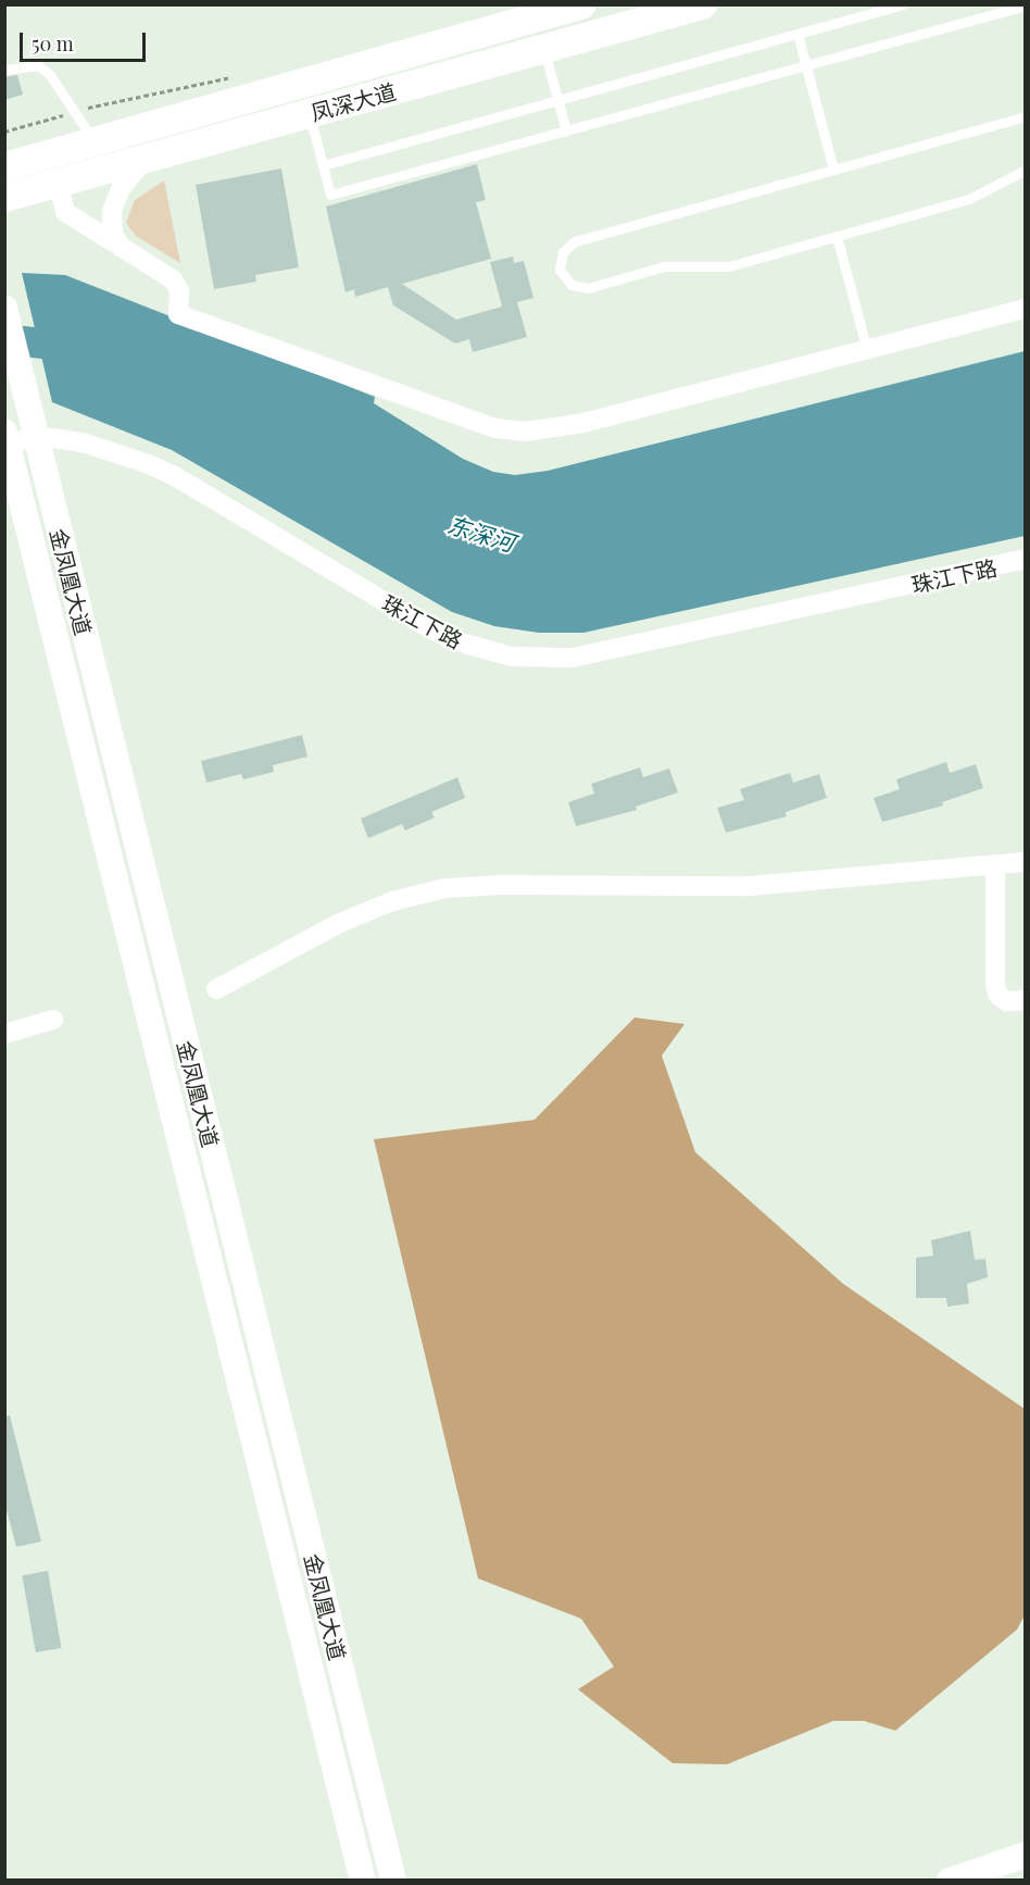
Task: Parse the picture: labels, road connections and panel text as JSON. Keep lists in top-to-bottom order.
{
  "streets": {
    "main road": ["凤深大道"],
    "street": ["珠江下路", "金凤凰大道"]
  },
  "crossings": [
    ["珠江下路", "金凤凰大道"]
  ],
  "water": ["东深河"],
  "scale_bar": "50 m"
}
